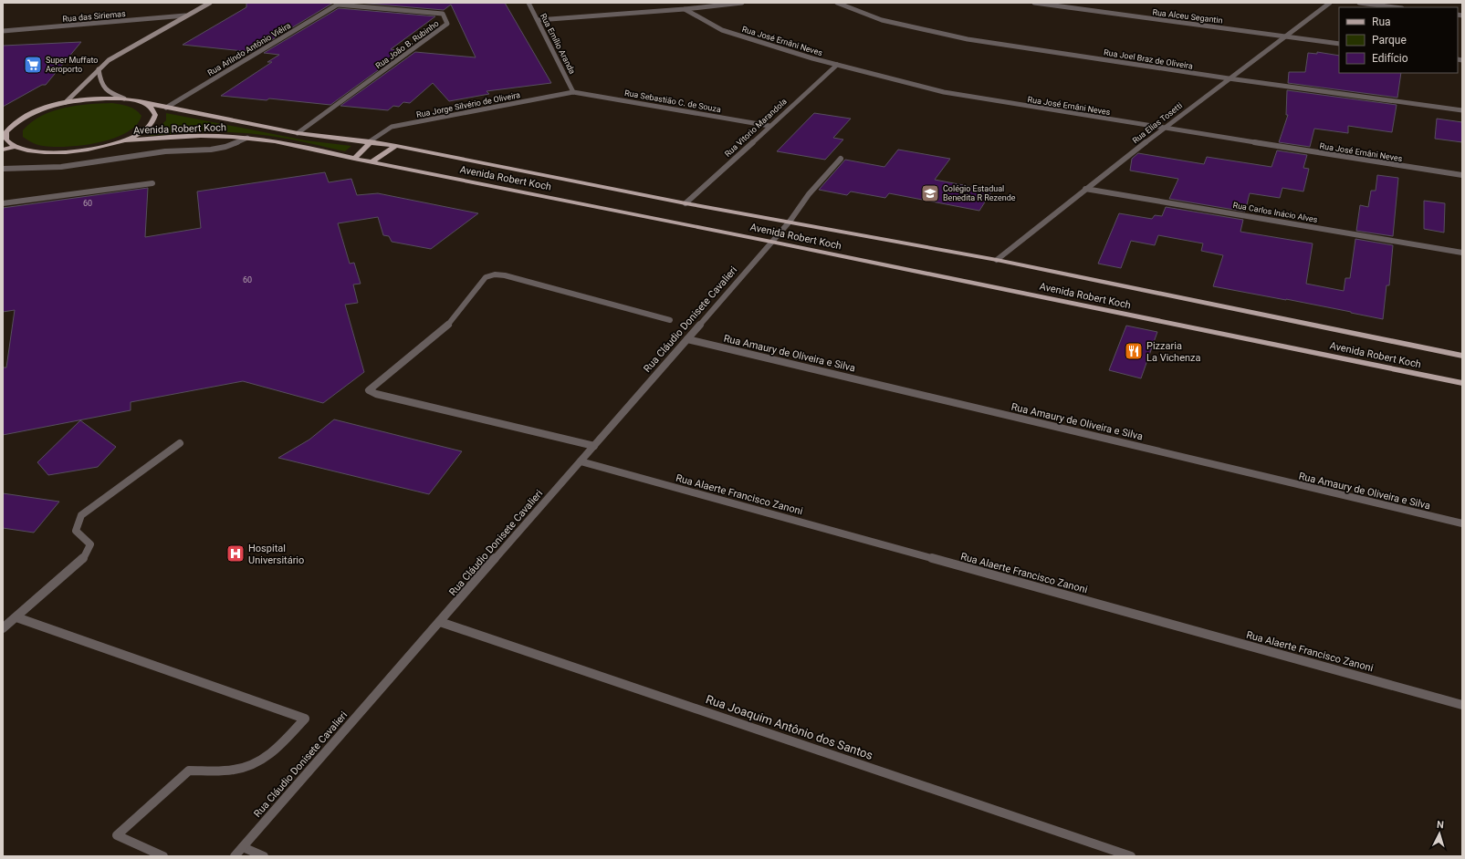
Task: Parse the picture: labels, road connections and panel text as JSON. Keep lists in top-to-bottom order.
{
  "streets": {
    "main road": ["Avenida Robert Koch"],
    "street": [
      "Rua das Siriemas",
      "Rua Alceu Segantin",
      "Rua José Ernâni Neves",
      "Rua Emílio Aranda",
      "Rua João B. Rubinho",
      "Rua Arlíndo Antônio Viêira",
      "Rua Joel Braz de Oliveira",
      "Rua Sebastião C. de Souza",
      "Rua Jorge Silvério de Oliveira",
      "Rua Elias Tosetti",
      "Rua Vitorio Marandola",
      "Rua Carlos Inácio Alves",
      "Rua Cláudio Donisete Cavalieri",
      "Rua Amaury de Oliveira e Silva",
      "Rua Alaerte Francisco Zanoni",
      "Rua Joaquim Antônio dos Santos"
    ]
  },
  "crossings": [
    ["Rua Alceu Segantin", "Rua Elias Tosetti"],
    ["Rua José Ernâni Neves", "Rua Elias Tosetti"],
    ["Rua José Ernâni Neves", "Rua Vitorio Marandola"],
    ["Rua Emílio Aranda", "Rua Sebastião C. de Souza"],
    ["Rua Emílio Aranda", "Rua Jorge Silvério de Oliveira"],
    ["Rua João B. Rubinho", "Rua Arlíndo Antônio Viêira"],
    ["Rua João B. Rubinho", "Avenida Robert Koch"],
    ["Rua Arlíndo Antônio Viêira", "Avenida Robert Koch"],
    ["Rua Joel Braz de Oliveira", "Rua Elias Tosetti"],
    ["Rua Sebastião C. de Souza", "Rua Jorge Silvério de Oliveira"],
    ["Rua Sebastião C. de Souza", "Rua Vitorio Marandola"],
    ["Rua Jorge Silvério de Oliveira", "Avenida Robert Koch"],
    ["Rua Elias Tosetti", "Avenida Robert Koch"],
    ["Rua Elias Tosetti", "Rua Carlos Inácio Alves"],
    ["Rua Vitorio Marandola", "Avenida Robert Koch"],
    ["Avenida Robert Koch", "Rua Cláudio Donisete Cavalieri"],
    ["Rua Cláudio Donisete Cavalieri", "Rua Amaury de Oliveira e Silva"],
    ["Rua Cláudio Donisete Cavalieri", "Rua Alaerte Francisco Zanoni"],
    ["Rua Cláudio Donisete Cavalieri", "Rua Joaquim Antônio dos Santos"]
  ],
  "places": {
    "supermarket": ["Super Muffato Aeroporto"],
    "school or university": ["Colégio Estadual Benedita R Rezende"],
    "restaurant": ["Pizzaria La Vichenza"],
    "hospital": ["Hospital Universitário"]
  },
  "house_numbers": ["60", "60"],
  "legend": ["Rua", "Parque", "Edifício"],
  "north": "top"
}
